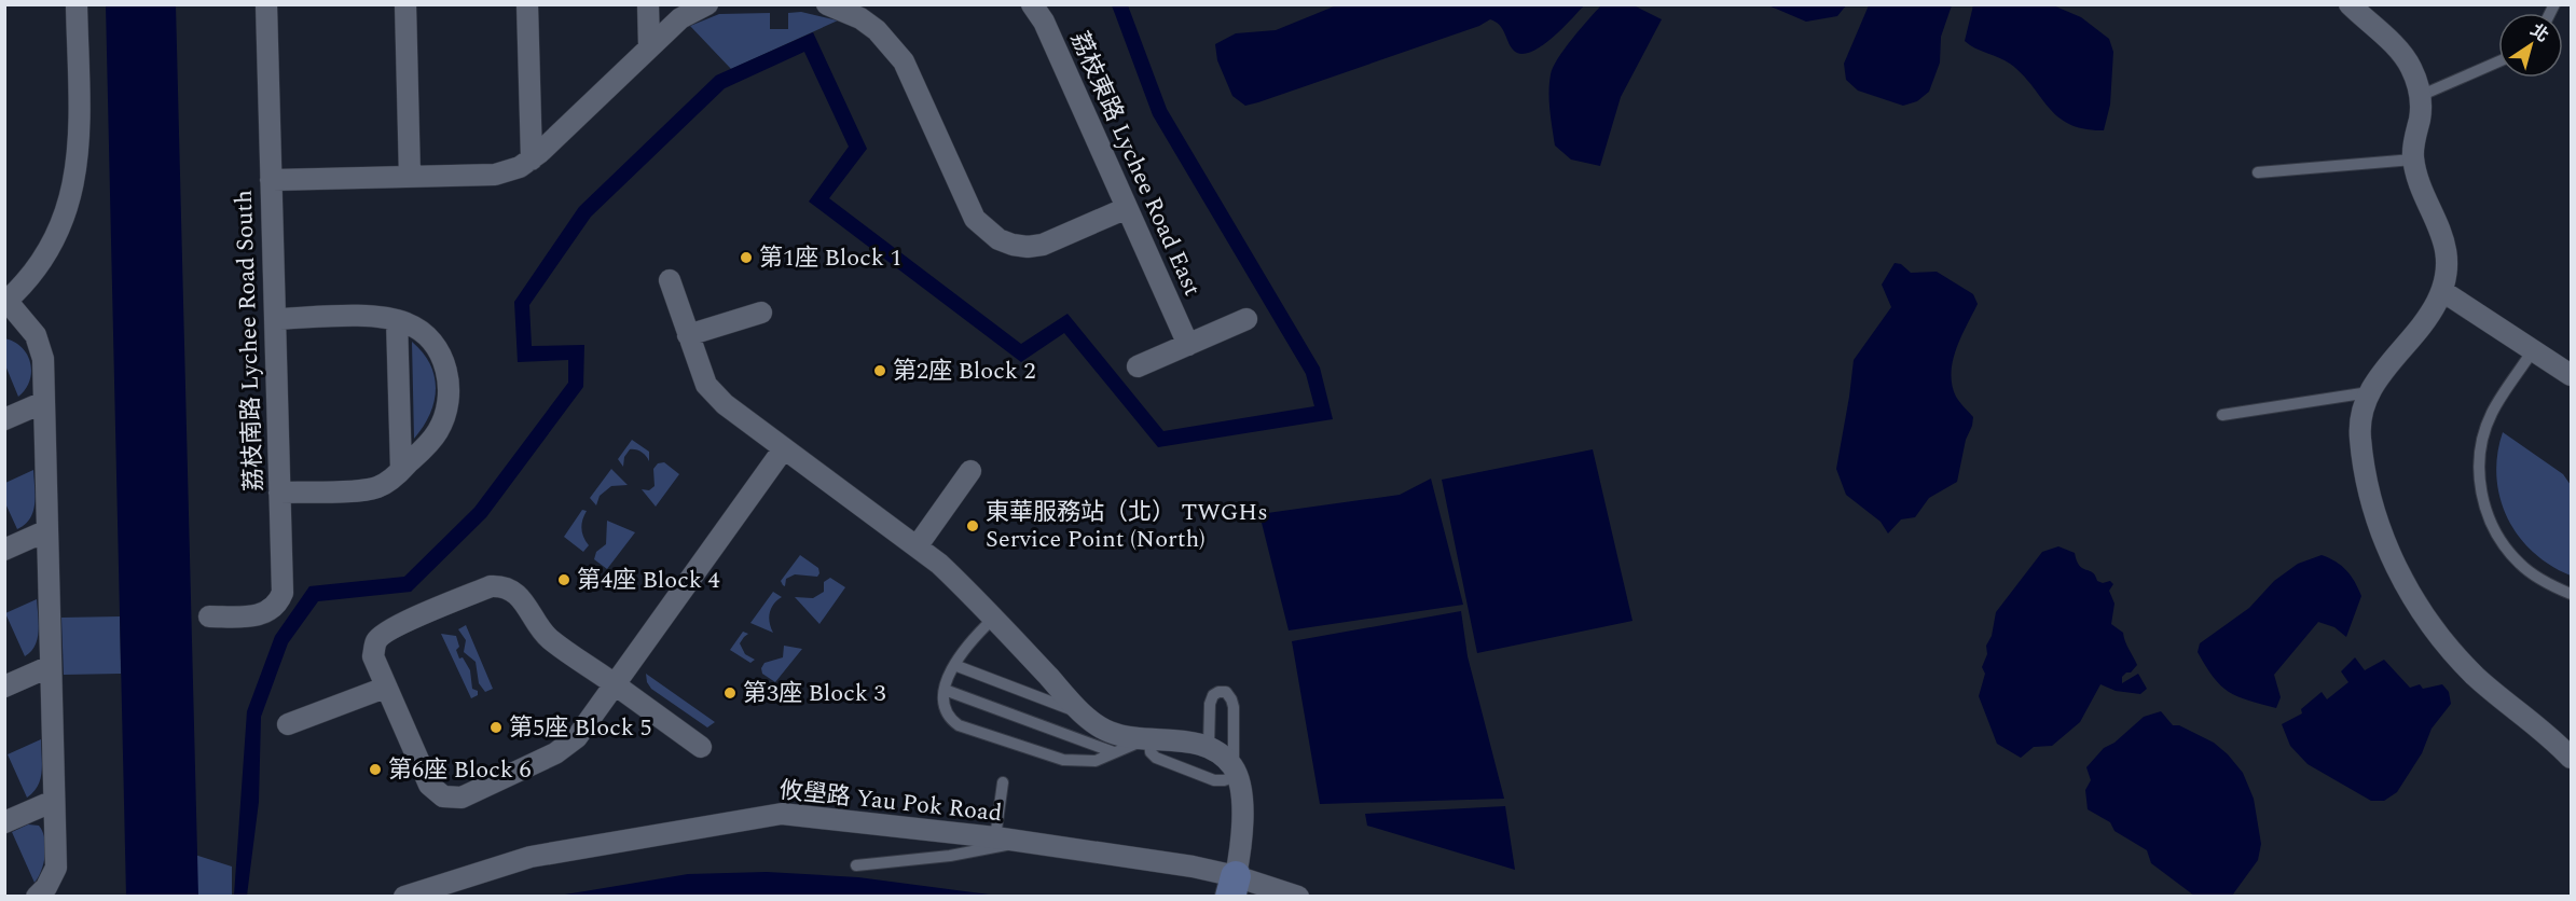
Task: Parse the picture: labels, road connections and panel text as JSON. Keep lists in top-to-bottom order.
{
  "streets": {
    "street": ["荔枝東路 Lychee Road East", "荔枝南路 Lychee Road South", "攸壆路 Yau Pok Road"]
  },
  "places": [
    "第1座 Block 1",
    "第2座 Block 2",
    "東華服務站（北） TWGHs Service Point (North)",
    "第4座 Block 4",
    "第3座 Block 3",
    "第5座 Block 5",
    "第6座 Block 6"
  ],
  "north": "top right"
}
